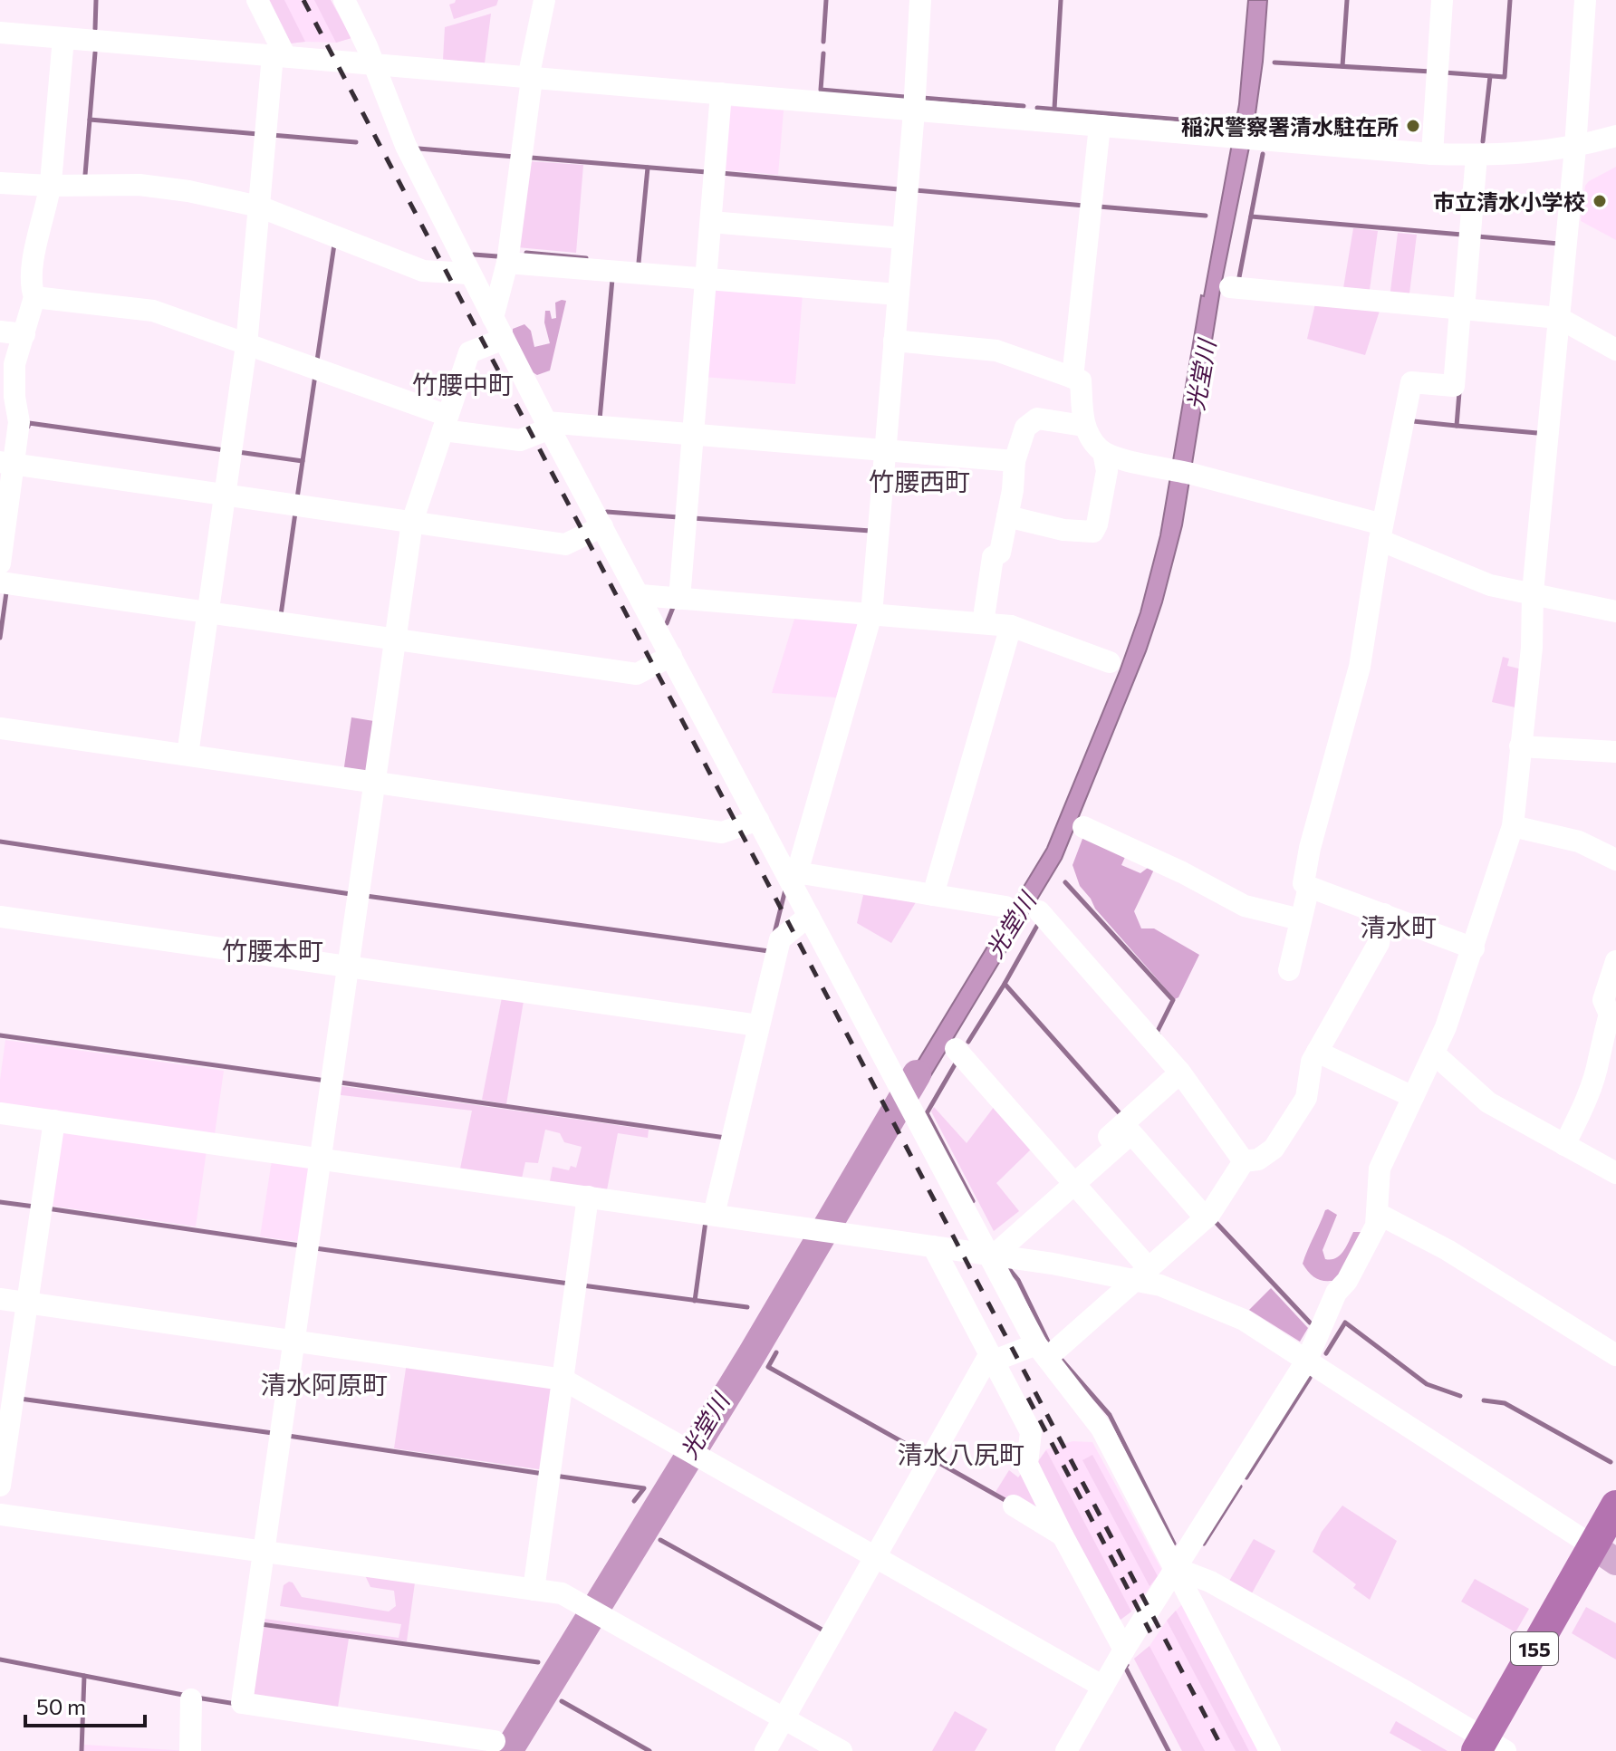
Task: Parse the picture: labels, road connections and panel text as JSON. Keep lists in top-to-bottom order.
{
  "streets": {
    "highway": ["155"]
  },
  "districts": [
    "竹腰中町",
    "竹腰西町",
    "清水町",
    "竹腰本町",
    "清水阿原町",
    "清水八尻町"
  ],
  "water": ["光堂川"],
  "places": ["稲沢警察署清水駐在所", "市立清水小学校"],
  "scale_bar": "50 m"
}
